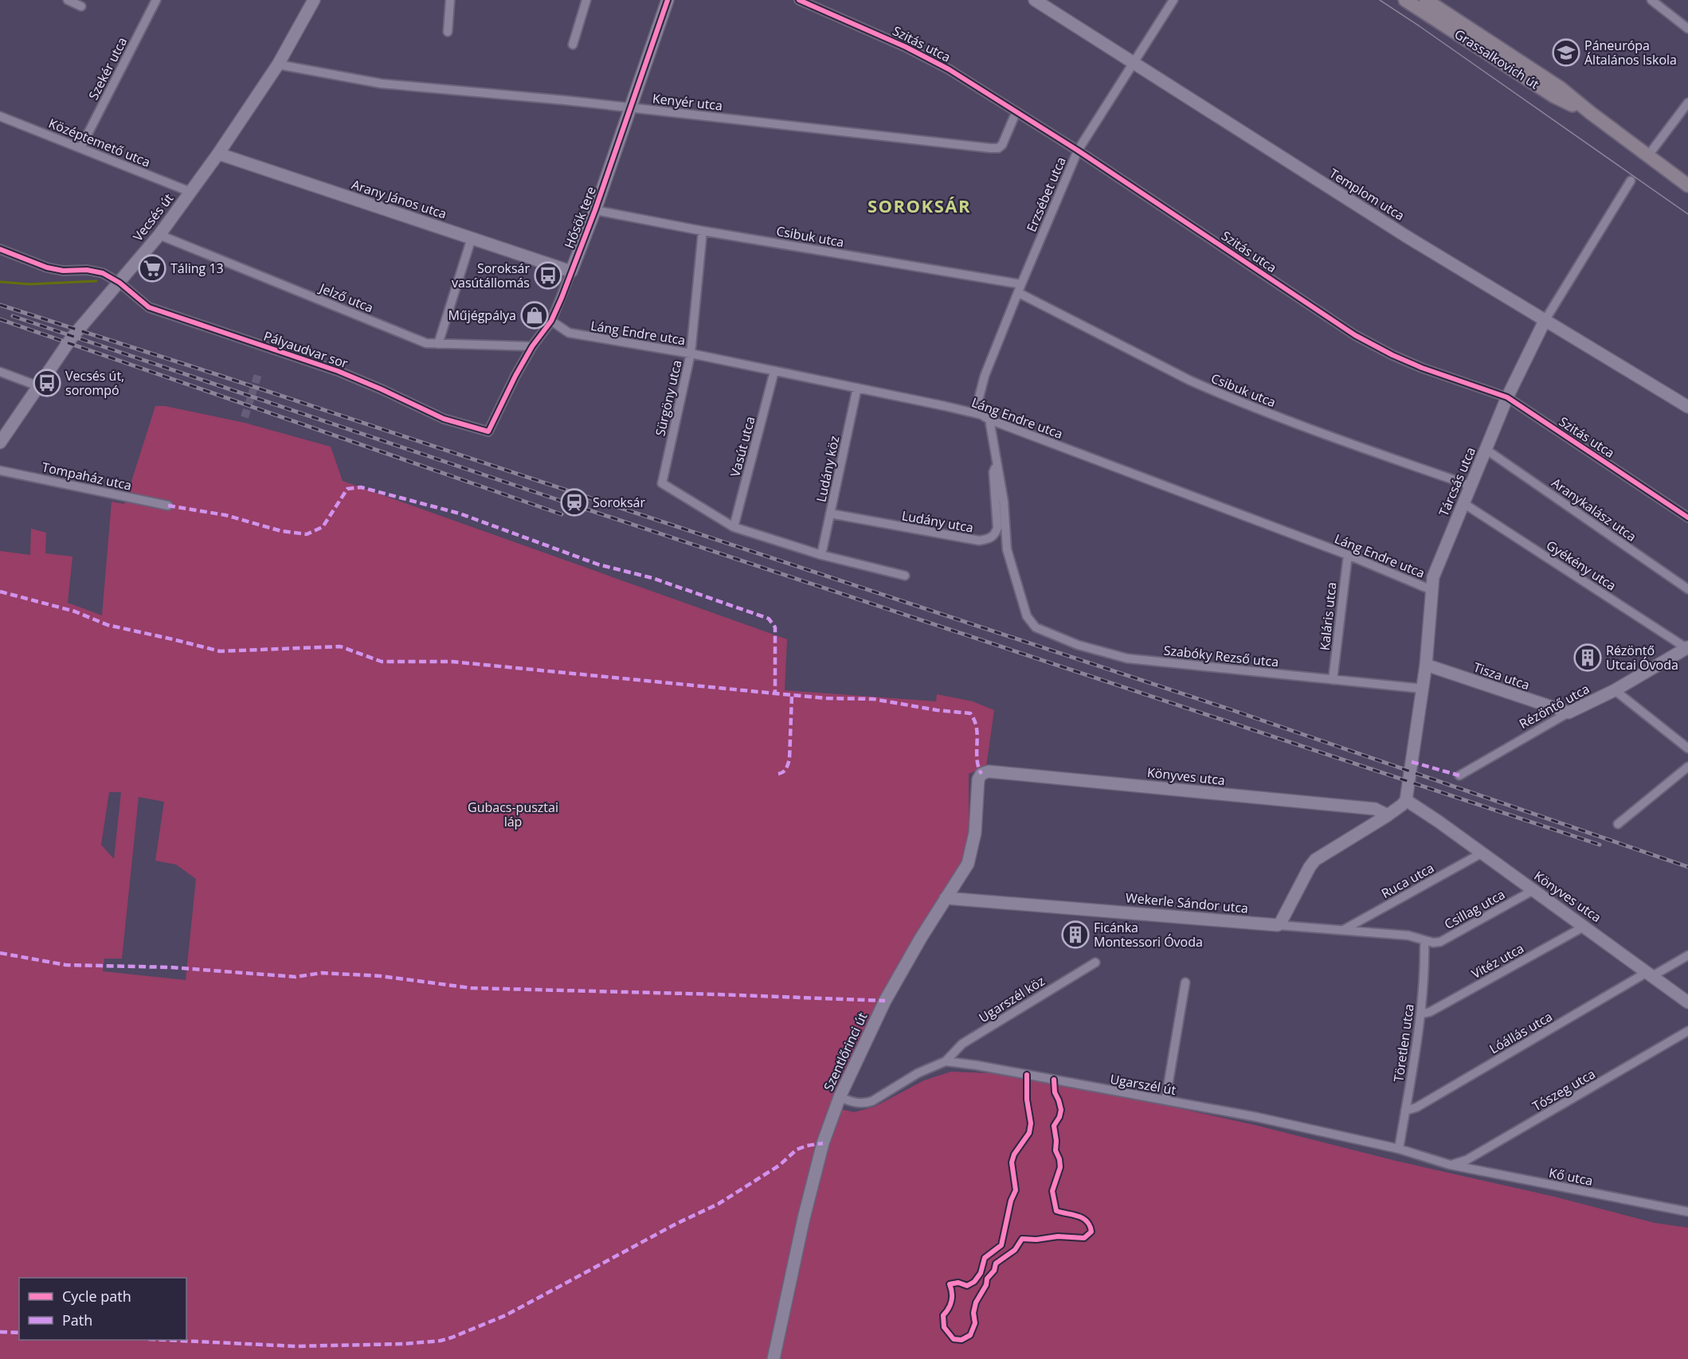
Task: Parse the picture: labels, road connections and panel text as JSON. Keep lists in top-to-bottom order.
{
  "streets": {
    "main road": [
      "Grassalkovich út",
      "Templom utca",
      "Arany János utca",
      "Vecsés út",
      "Hősök tere",
      "Tárcsás utca",
      "Tisza utca",
      "Rézöntő utca",
      "Könyves utca",
      "Wekerle Sándor utca",
      "Szentlőrinci út"
    ],
    "street": [
      "Szitás utca",
      "Szekér utca",
      "Kenyér utca",
      "Középtemető utca",
      "Erzsébet utca",
      "Csibuk utca",
      "Jelző utca",
      "Láng Endre utca",
      "Pályaudvar sor",
      "Sürgöny utca",
      "Vasút utca",
      "Ludány köz",
      "Tompaház utca",
      "Aranykalász utca",
      "Ludány utca",
      "Gyékény utca",
      "Kaláris utca",
      "Szabóky Rezső utca",
      "Ruca utca",
      "Csillag utca",
      "Vitéz utca",
      "Ugarszél köz",
      "Lóállás utca",
      "Töretlen utca",
      "Ugarszél út",
      "Tószeg utca",
      "Kő utca"
    ]
  },
  "crossings": [
    ["Szitás utca", "Kenyér utca"],
    ["Szitás utca", "Erzsébet utca"],
    ["Szitás utca", "Tárcsás utca"],
    ["Szekér utca", "Középtemető utca"],
    ["Kenyér utca", "Vecsés út"],
    ["Kenyér utca", "Hősök tere"],
    ["Középtemető utca", "Vecsés út"],
    ["Erzsébet utca", "Templom utca"],
    ["Erzsébet utca", "Csibuk utca"],
    ["Erzsébet utca", "Láng Endre utca"],
    ["Erzsébet utca", "Ludány utca"],
    ["Erzsébet utca", "Szabóky Rezső utca"],
    ["Templom utca", "Tárcsás utca"],
    ["Arany János utca", "Vecsés út"],
    ["Arany János utca", "Hősök tere"],
    ["Vecsés út", "Jelző utca"],
    ["Vecsés út", "Pályaudvar sor"],
    ["Hősök tere", "Csibuk utca"],
    ["Hősök tere", "Jelző utca"],
    ["Hősök tere", "Láng Endre utca"],
    ["Hősök tere", "Pályaudvar sor"],
    ["Csibuk utca", "Sürgöny utca"],
    ["Csibuk utca", "Tárcsás utca"],
    ["Láng Endre utca", "Sürgöny utca"],
    ["Láng Endre utca", "Vasút utca"],
    ["Láng Endre utca", "Ludány köz"],
    ["Láng Endre utca", "Tárcsás utca"],
    ["Láng Endre utca", "Kaláris utca"],
    ["Sürgöny utca", "Vasút utca"],
    ["Ludány köz", "Ludány utca"],
    ["Tárcsás utca", "Aranykalász utca"],
    ["Tárcsás utca", "Gyékény utca"],
    ["Tárcsás utca", "Szabóky Rezső utca"],
    ["Tárcsás utca", "Tisza utca"],
    ["Tárcsás utca", "Könyves utca"],
    ["Gyékény utca", "Rézöntő utca"],
    ["Kaláris utca", "Szabóky Rezső utca"],
    ["Tisza utca", "Rézöntő utca"],
    ["Könyves utca", "Ruca utca"],
    ["Könyves utca", "Csillag utca"],
    ["Könyves utca", "Vitéz utca"],
    ["Könyves utca", "Lóállás utca"],
    ["Könyves utca", "Szentlőrinci út"],
    ["Ruca utca", "Wekerle Sándor utca"],
    ["Wekerle Sándor utca", "Csillag utca"],
    ["Wekerle Sándor utca", "Töretlen utca"],
    ["Wekerle Sándor utca", "Szentlőrinci út"],
    ["Csillag utca", "Töretlen utca"],
    ["Vitéz utca", "Töretlen utca"],
    ["Ugarszél köz", "Ugarszél út"],
    ["Lóállás utca", "Töretlen utca"],
    ["Töretlen utca", "Ugarszél út"],
    ["Ugarszél út", "Tószeg utca"],
    ["Ugarszél út", "Kő utca"],
    ["Tószeg utca", "Kő utca"]
  ],
  "districts": ["SOROKSÁR"],
  "parks": ["Gubacs-pusztai láp"],
  "places": {
    "school or university": ["Páneurópa Általános Iskola"],
    "supermarket": ["Táling 13"],
    "bus stop": ["Soroksár vasútállomás", "Vecsés út, sorompó"],
    "shop": ["Műjégpálya"],
    "station": ["Soroksár"],
    "building": ["Rézöntő Utcai Óvoda", "Ficánka Montessori Óvoda"]
  },
  "legend": ["Cycle path", "Path"]
}
